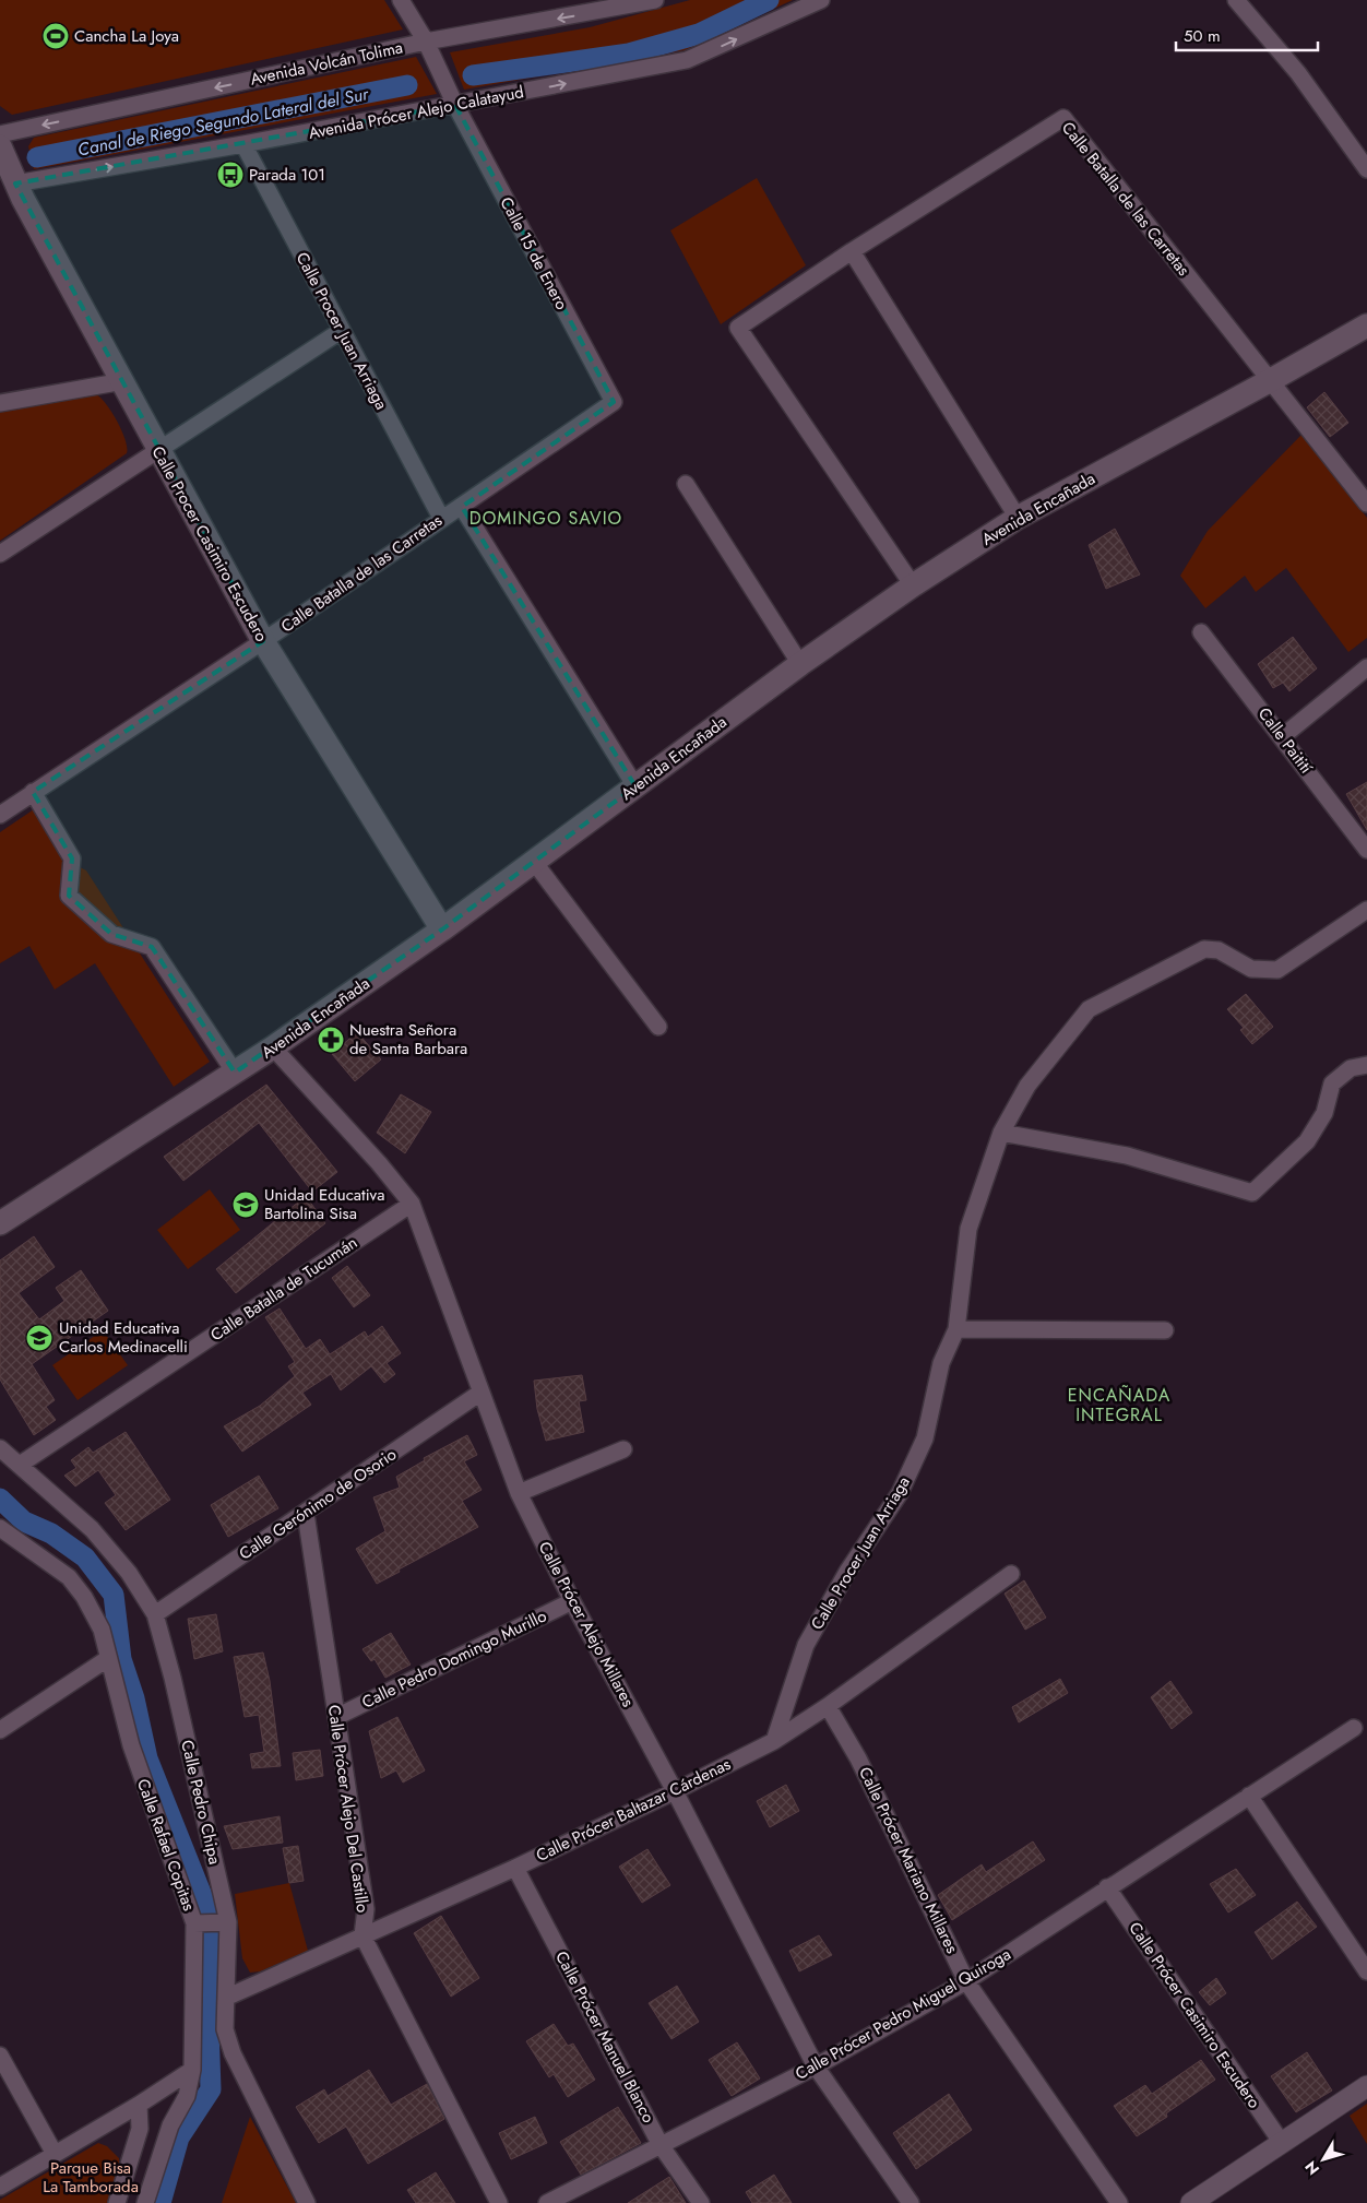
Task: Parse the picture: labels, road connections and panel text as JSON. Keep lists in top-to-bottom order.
{
  "streets": {
    "main road": ["Avenida Encañada", "Calle Procer Casimiro Escudero"],
    "street": [
      "Avenida Volcán Tolima",
      "Avenida Prócer Alejo Calatayud",
      "Calle Batalla de las Carretas",
      "Calle 15 de Enero",
      "Calle Procer Juan Arriaga",
      "Calle Paitití",
      "Calle Batalla de Tucumán",
      "Calle Gerónimo de Osorio",
      "Calle Prócer Alejo Millares",
      "Calle Pedro Domingo Murillo",
      "Calle Pedro Chipa",
      "Calle Prócer Alejo Del Castillo",
      "Calle Prócer Baltazar Cárdenas",
      "Calle Rafael Copitas",
      "Calle Prócer Mariano Millares",
      "Calle Prócer Pedro Miguel Quiroga",
      "Calle Prócer Casimiro Escudero",
      "Calle Prócer Manuel Blanco"
    ]
  },
  "crossings": [
    ["Avenida Volcán Tolima", "Calle 15 de Enero"],
    ["Avenida Prócer Alejo Calatayud", "Calle 15 de Enero"],
    ["Avenida Prócer Alejo Calatayud", "Calle Procer Juan Arriaga"],
    ["Avenida Prócer Alejo Calatayud", "Calle Procer Casimiro Escudero"],
    ["Calle Batalla de las Carretas", "Calle 15 de Enero"],
    ["Calle Batalla de las Carretas", "Calle Procer Juan Arriaga"],
    ["Calle Batalla de las Carretas", "Avenida Encañada"],
    ["Calle Batalla de las Carretas", "Calle Procer Casimiro Escudero"],
    ["Calle Procer Juan Arriaga", "Calle Prócer Baltazar Cárdenas"],
    ["Avenida Encañada", "Calle Procer Casimiro Escudero"],
    ["Avenida Encañada", "Calle Prócer Alejo Millares"],
    ["Calle Batalla de Tucumán", "Calle Prócer Alejo Millares"],
    ["Calle Batalla de Tucumán", "Calle Pedro Chipa"],
    ["Calle Gerónimo de Osorio", "Calle Prócer Alejo Millares"],
    ["Calle Gerónimo de Osorio", "Calle Pedro Chipa"],
    ["Calle Gerónimo de Osorio", "Calle Prócer Alejo Del Castillo"],
    ["Calle Prócer Alejo Millares", "Calle Pedro Domingo Murillo"],
    ["Calle Prócer Alejo Millares", "Calle Prócer Baltazar Cárdenas"],
    ["Calle Prócer Alejo Millares", "Calle Prócer Pedro Miguel Quiroga"],
    ["Calle Pedro Domingo Murillo", "Calle Prócer Alejo Del Castillo"],
    ["Calle Pedro Chipa", "Calle Prócer Baltazar Cárdenas"],
    ["Calle Prócer Alejo Del Castillo", "Calle Prócer Baltazar Cárdenas"],
    ["Calle Prócer Baltazar Cárdenas", "Calle Prócer Mariano Millares"],
    ["Calle Prócer Baltazar Cárdenas", "Calle Prócer Manuel Blanco"],
    ["Calle Prócer Mariano Millares", "Calle Prócer Pedro Miguel Quiroga"],
    ["Calle Prócer Pedro Miguel Quiroga", "Calle Prócer Casimiro Escudero"],
    ["Calle Prócer Pedro Miguel Quiroga", "Calle Prócer Manuel Blanco"]
  ],
  "one_way": ["Avenida Volcán Tolima", "Avenida Prócer Alejo Calatayud"],
  "districts": ["DOMINGO SAVIO", "ENCAÑADA INTEGRAL"],
  "water": ["Canal de Riego Segundo Lateral del Sur"],
  "parks": ["Parque Bisa La Tamborada"],
  "places": {
    "sports": ["Cancha La Joya"],
    "bus stop": ["Parada 101"],
    "pharmacy": ["Nuestra Señora de Santa Barbara"],
    "school or university": ["Unidad Educativa Bartolina Sisa", "Unidad Educativa Carlos Medinacelli"]
  },
  "scale_bar": "50 m",
  "north": "bottom left"
}
